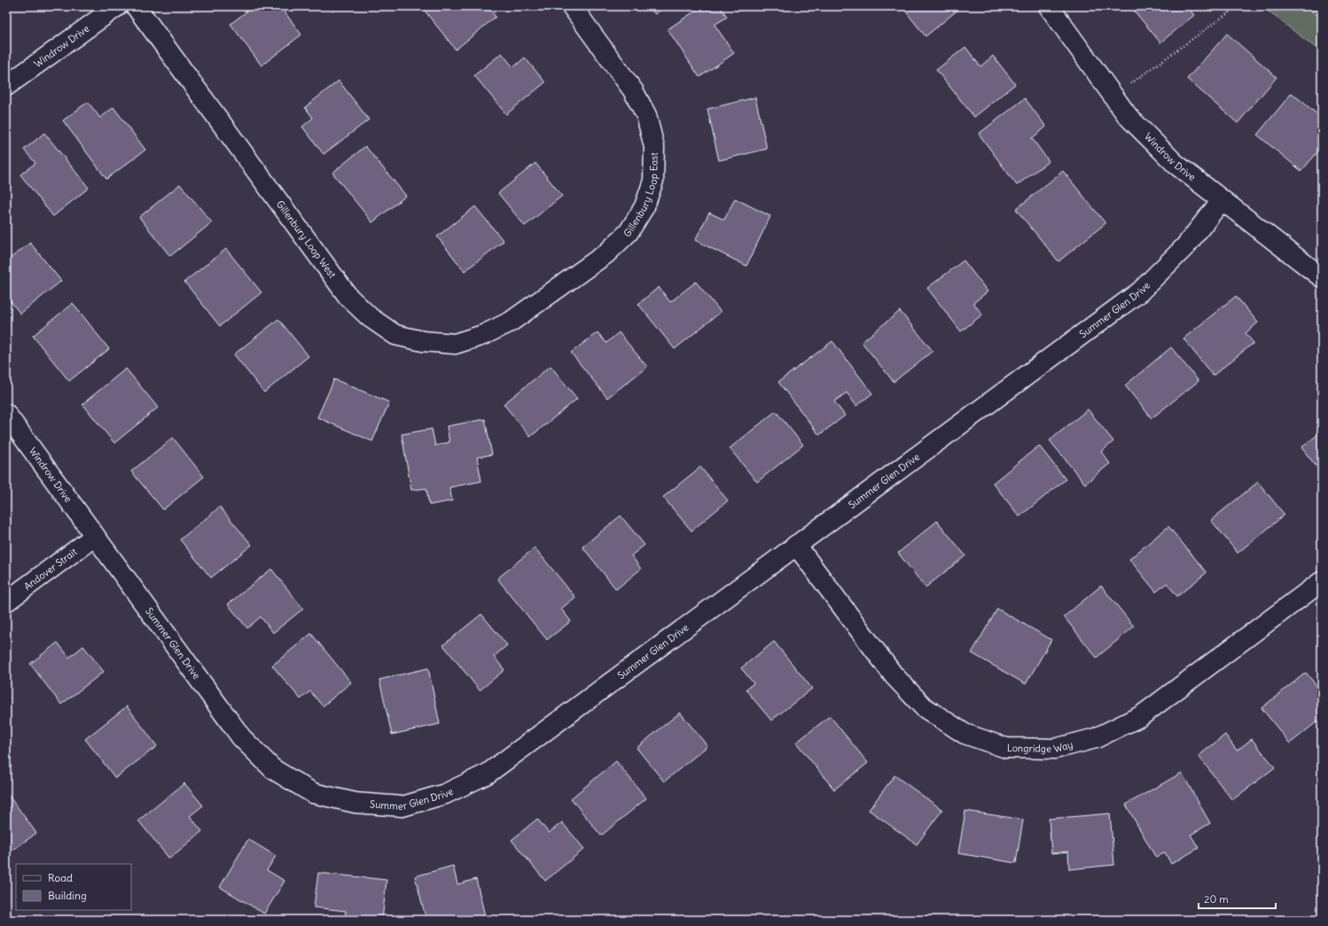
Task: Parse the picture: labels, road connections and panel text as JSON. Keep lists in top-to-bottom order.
{
  "streets": {
    "street": [
      "Windrow Drive",
      "Gillenbury Loop East",
      "Gillenbury Loop West",
      "Summer Glen Drive",
      "Andover Strait",
      "Longridge Way"
    ]
  },
  "crossings": [
    ["Windrow Drive", "Summer Glen Drive"],
    ["Windrow Drive", "Andover Strait"],
    ["Gillenbury Loop East", "Gillenbury Loop West"],
    ["Summer Glen Drive", "Andover Strait"],
    ["Summer Glen Drive", "Longridge Way"]
  ],
  "legend": ["Road", "Building"],
  "scale_bar": "20 m"
}
